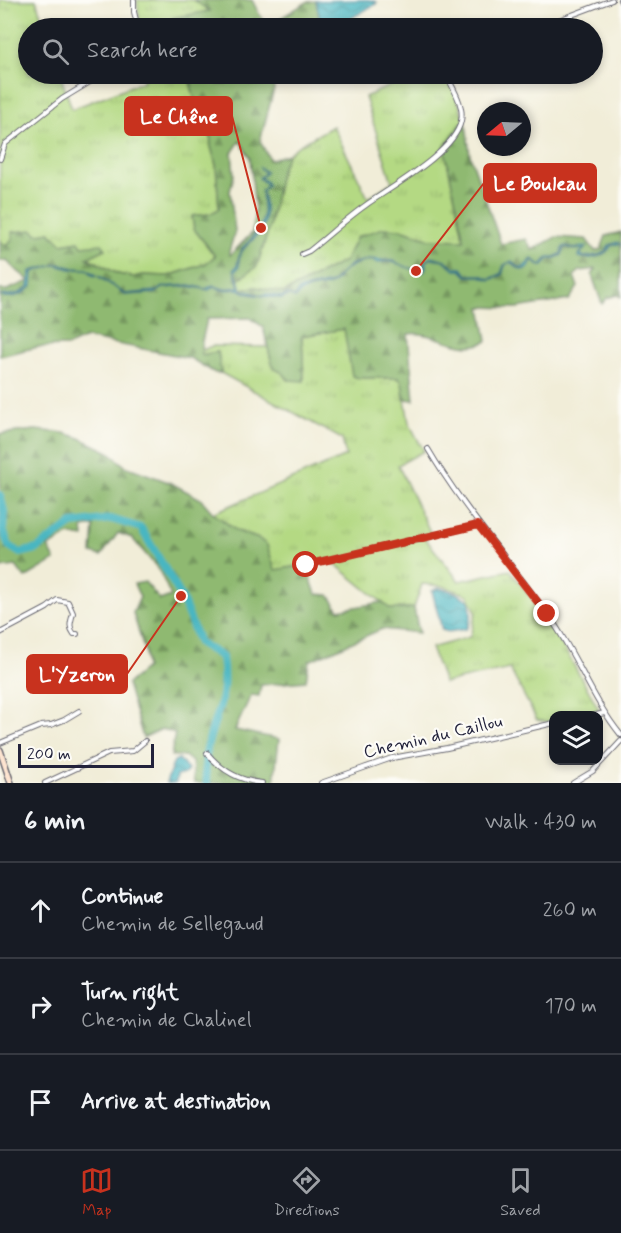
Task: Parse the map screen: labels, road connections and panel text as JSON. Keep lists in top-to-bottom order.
{
  "streets": {
    "street": ["Chemin du Caillou"]
  },
  "places": ["Le Chêne", "Le Bouleau", "L'Yzeron"],
  "scale_bar": "200 m",
  "north": "left",
  "page": {
    "search": "Search here",
    "scale": "200 m",
    "heading": ["6 min", "Walk · 430 m"],
    "list": [
      ["Continue", "Chemin de Sellegaud", "260 m"],
      ["Turn right", "Chemin de Chalinel", "170 m"],
      "Arrive at destination"
    ],
    "nav": ["Map", "Directions", "Saved"]
  }
}
